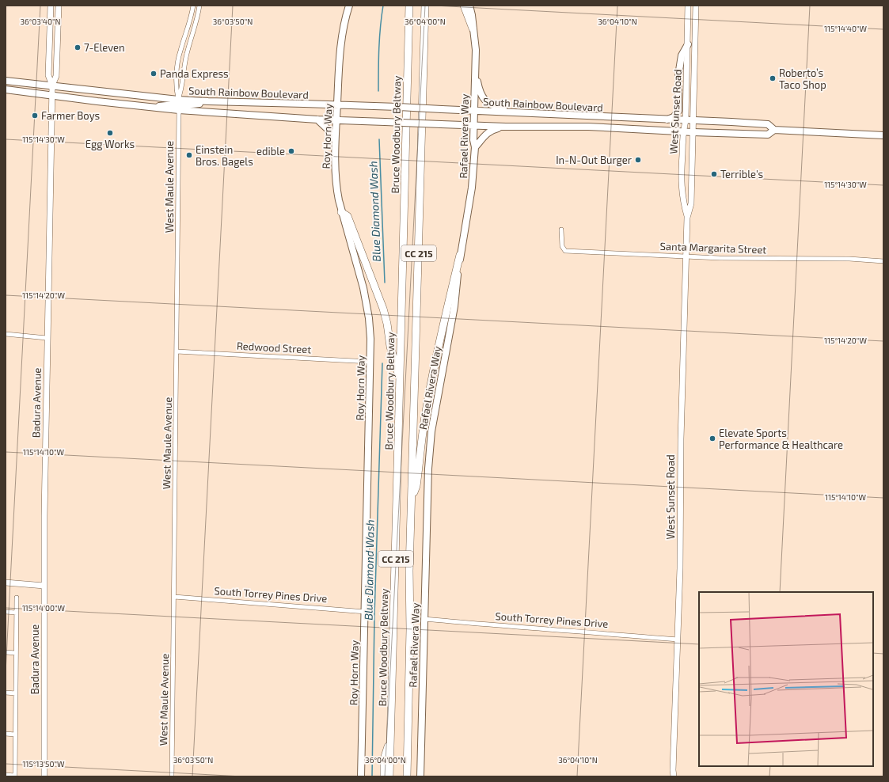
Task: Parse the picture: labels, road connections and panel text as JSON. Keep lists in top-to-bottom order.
{
  "streets": {
    "highway": ["Bruce Woodbury Beltway", "CC 215"],
    "main road": [
      "South Rainbow Boulevard",
      "West Sunset Road",
      "Roy Horn Way",
      "Rafael Rivera Way",
      "Badura Avenue"
    ],
    "street": [
      "West Maule Avenue",
      "Santa Margarita Street",
      "Redwood Street",
      "South Torrey Pines Drive"
    ]
  },
  "crossings": [
    ["South Rainbow Boulevard", "West Sunset Road"],
    ["South Rainbow Boulevard", "Roy Horn Way"],
    ["South Rainbow Boulevard", "Rafael Rivera Way"],
    ["South Rainbow Boulevard", "West Maule Avenue"],
    ["South Rainbow Boulevard", "Badura Avenue"],
    ["West Sunset Road", "Santa Margarita Street"],
    ["West Sunset Road", "South Torrey Pines Drive"],
    ["Roy Horn Way", "Redwood Street"],
    ["Roy Horn Way", "South Torrey Pines Drive"],
    ["Rafael Rivera Way", "South Torrey Pines Drive"],
    ["West Maule Avenue", "Redwood Street"],
    ["West Maule Avenue", "South Torrey Pines Drive"]
  ],
  "water": ["Blue Diamond Wash"],
  "places": [
    "7-Eleven",
    "Panda Express",
    "Roberto’s Taco Shop",
    "Farmer Boys",
    "Egg Works",
    "edible",
    "Einstein Bros. Bagels",
    "In-N-Out Burger",
    "Terrible's",
    "Elevate Sports Performance & Healthcare"
  ],
  "coordinates": [
    "36°03'50\"N",
    "36°04'00\"N",
    "36°04'10\"N",
    "36°03'40\"N",
    "115°14'40\"W",
    "115°14'30\"W",
    "115°14'20\"W",
    "115°14'10\"W",
    "115°14'00\"W",
    "115°13'50\"W"
  ]
}
